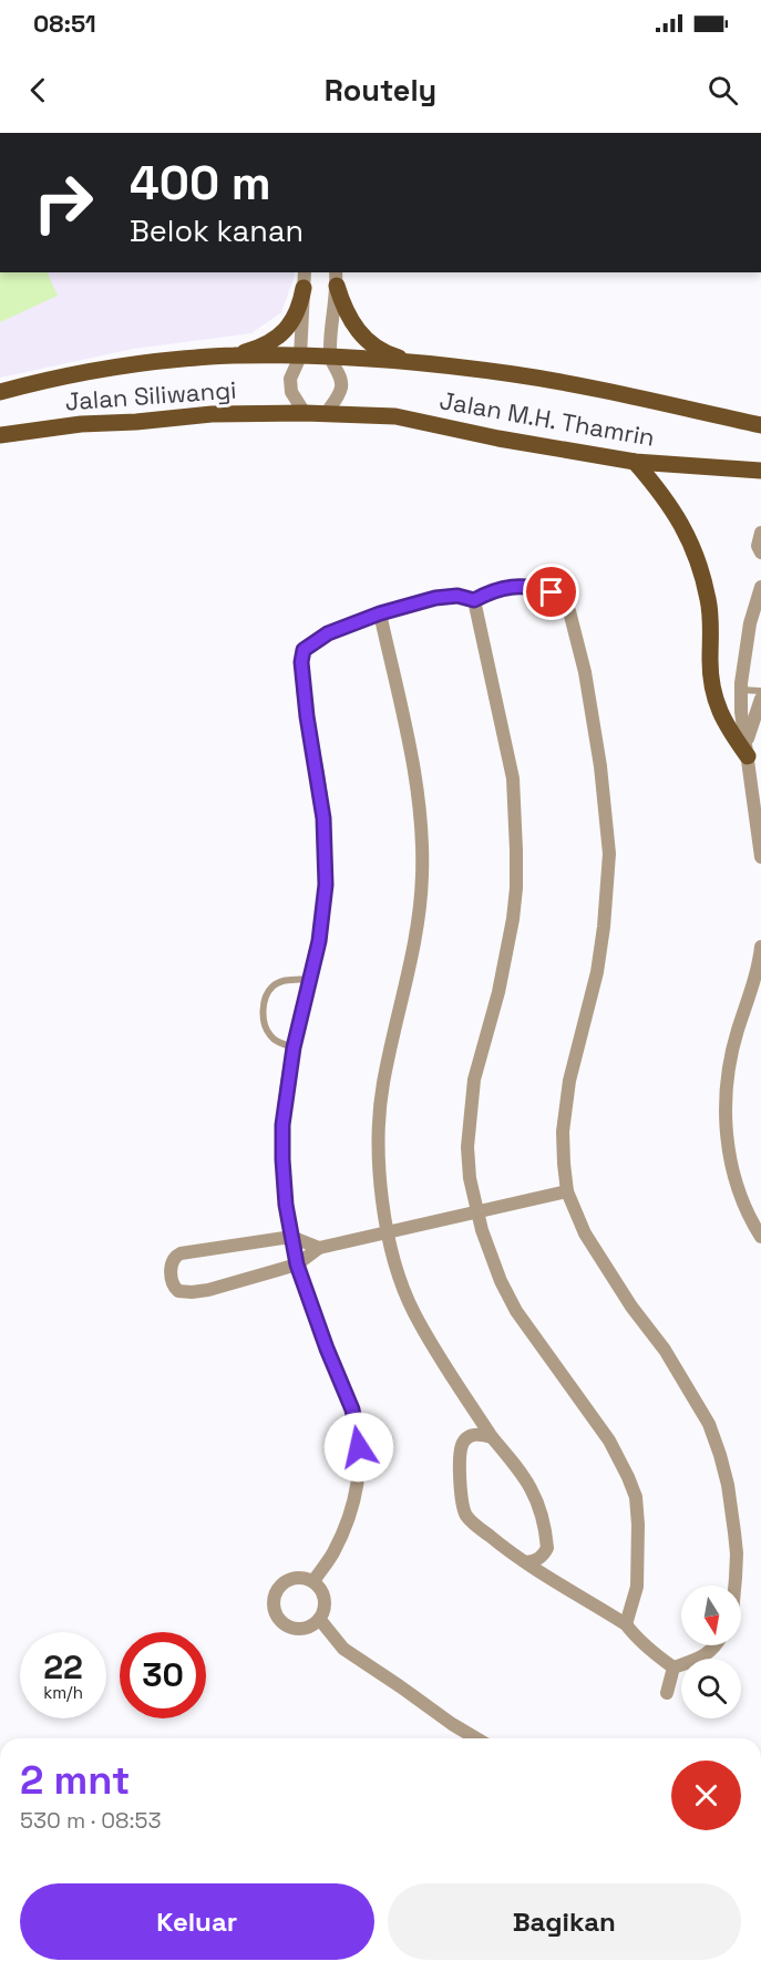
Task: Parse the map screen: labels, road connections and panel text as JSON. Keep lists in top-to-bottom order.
{
  "streets": {
    "main road": ["Jalan Siliwangi", "Jalan M.H. Thamrin"]
  },
  "crossings": [
    ["Jalan Siliwangi", "Jalan M.H. Thamrin"]
  ],
  "north": "bottom",
  "page": {
    "status": "08:51",
    "header": "Routely",
    "turn": ["400 m", "Belok kanan"],
    "speed": "22 km/h",
    "limit": "30",
    "heading": ["2 mnt", "530 m · 08:53"],
    "buttons": ["Keluar", "Bagikan"]
  }
}
